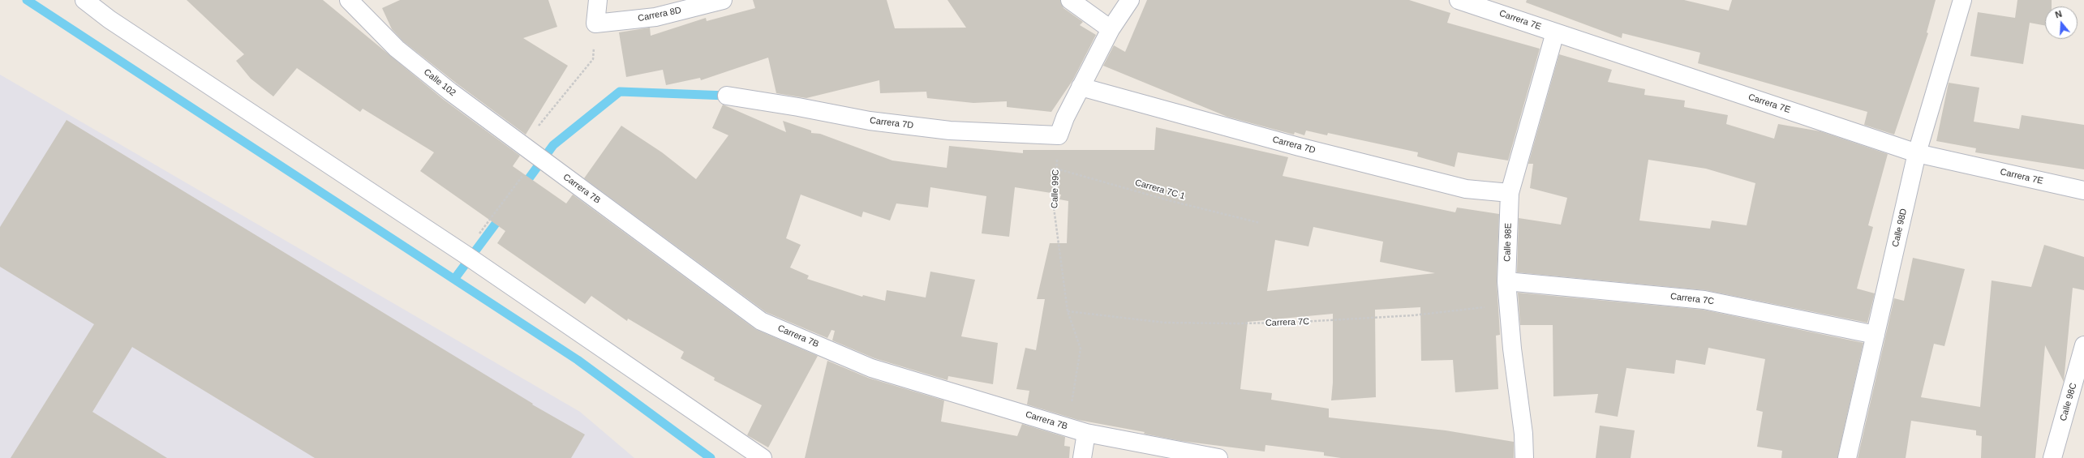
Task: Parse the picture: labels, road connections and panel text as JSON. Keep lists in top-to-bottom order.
{
  "streets": {
    "street": [
      "Carrera 8D",
      "Carrera 7E",
      "Calle 102",
      "Carrera 7D",
      "Carrera 7B",
      "Calle 98D",
      "Calle 98E",
      "Carrera 7C",
      "Calle 98C"
    ],
    "path": ["Calle 99C", "Carrera 7C 1"]
  },
  "crossings": [
    ["Carrera 7E", "Calle 98D"],
    ["Carrera 7E", "Calle 98E"],
    ["Calle 102", "Carrera 7B"],
    ["Carrera 7D", "Calle 99C"],
    ["Carrera 7D", "Calle 98E"],
    ["Carrera 7B", "Calle 99C"],
    ["Calle 99C", "Carrera 7C 1"],
    ["Calle 99C", "Carrera 7C"],
    ["Calle 98D", "Carrera 7C"],
    ["Calle 98E", "Carrera 7C"]
  ],
  "north": "top"
}
